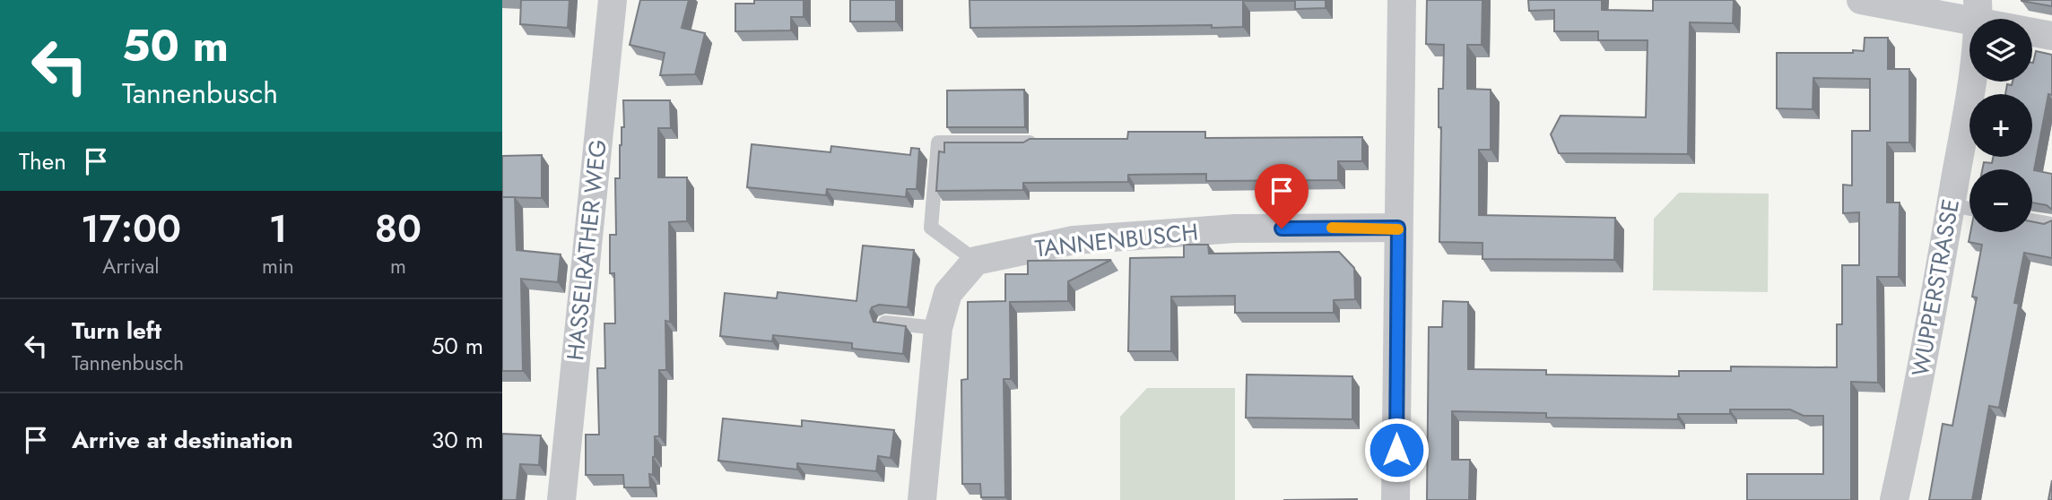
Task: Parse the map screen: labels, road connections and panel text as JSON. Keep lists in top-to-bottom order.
{
  "streets": {
    "street": ["TANNENBUSCH", "HASSELRATHER WEG", "WUPPERSTRASSE"]
  },
  "page": {
    "turn": ["50 m", "Tannenbusch"],
    "map_buttons": ["+", "−"],
    "then": "Then",
    "eta": [
      "17:00",
      "Arrival",
      "1",
      "min",
      "80",
      "m"
    ],
    "list": [
      {
        "name": "Turn left",
        "note": "Tannenbusch",
        "value": "50 m"
      },
      {
        "name": "Arrive at destination",
        "value": "30 m"
      }
    ]
  }
}
